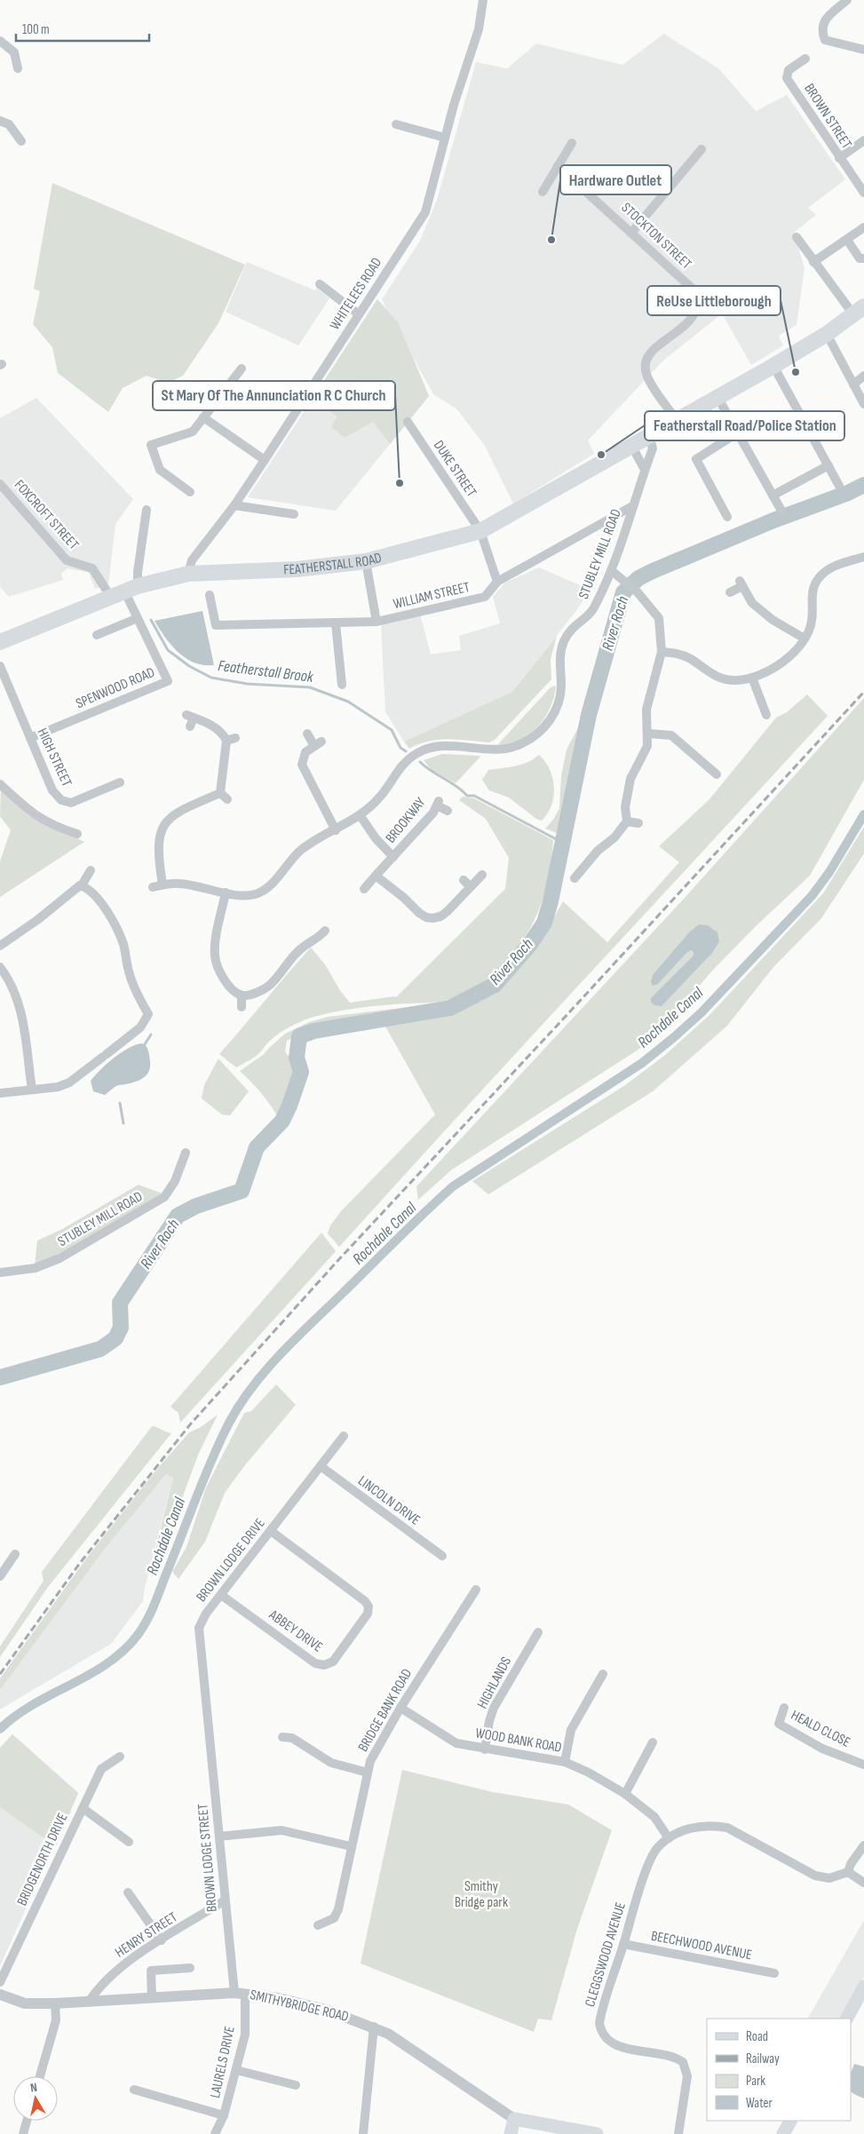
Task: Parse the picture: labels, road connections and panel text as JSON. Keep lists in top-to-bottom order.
{
  "streets": {
    "highway": ["FEATHERSTALL ROAD"],
    "main road": ["SMITHYBRIDGE ROAD"],
    "street": [
      "BROWN STREET",
      "STOCKTON STREET",
      "WHITELEES ROAD",
      "DUKE STREET",
      "FOXCROFT STREET",
      "STUBLEY MILL ROAD",
      "WILLIAM STREET",
      "SPENWOOD ROAD",
      "HIGH STREET",
      "BROOKWAY",
      "LINCOLN DRIVE",
      "BROWN LODGE DRIVE",
      "ABBEY DRIVE",
      "HIGHLANDS",
      "BRIDGE BANK ROAD",
      "HEALD CLOSE",
      "WOOD BANK ROAD",
      "BROWN LODGE STREET",
      "BRIDGENORTH DRIVE",
      "HENRY STREET",
      "BEECHWOOD AVENUE",
      "CLEGGSWOOD AVENUE",
      "LAURELS DRIVE"
    ]
  },
  "crossings": [
    ["STOCKTON STREET", "FEATHERSTALL ROAD"],
    ["WHITELEES ROAD", "FEATHERSTALL ROAD"],
    ["DUKE STREET", "FEATHERSTALL ROAD"],
    ["DUKE STREET", "WILLIAM STREET"],
    ["FOXCROFT STREET", "FEATHERSTALL ROAD"],
    ["FOXCROFT STREET", "SPENWOOD ROAD"],
    ["STUBLEY MILL ROAD", "FEATHERSTALL ROAD"],
    ["STUBLEY MILL ROAD", "WILLIAM STREET"],
    ["STUBLEY MILL ROAD", "BROOKWAY"],
    ["FEATHERSTALL ROAD", "SPENWOOD ROAD"],
    ["SPENWOOD ROAD", "HIGH STREET"],
    ["LINCOLN DRIVE", "BROWN LODGE DRIVE"],
    ["BROWN LODGE DRIVE", "ABBEY DRIVE"],
    ["BROWN LODGE DRIVE", "BROWN LODGE STREET"],
    ["HIGHLANDS", "WOOD BANK ROAD"],
    ["BRIDGE BANK ROAD", "WOOD BANK ROAD"],
    ["WOOD BANK ROAD", "CLEGGSWOOD AVENUE"],
    ["BROWN LODGE STREET", "HENRY STREET"],
    ["BROWN LODGE STREET", "SMITHYBRIDGE ROAD"],
    ["BROWN LODGE STREET", "LAURELS DRIVE"],
    ["HENRY STREET", "SMITHYBRIDGE ROAD"],
    ["BEECHWOOD AVENUE", "CLEGGSWOOD AVENUE"],
    ["SMITHYBRIDGE ROAD", "LAURELS DRIVE"]
  ],
  "water": ["River Roch", "Featherstall Brook", "Rochdale Canal"],
  "parks": ["Smithy Bridge park"],
  "places": [
    "Hardware Outlet",
    "ReUse Littleborough",
    "Featherstall Road/Police Station",
    "St Mary Of The Annunciation R C Church"
  ],
  "legend": [
    "Road",
    "Railway",
    "Park",
    "Water"
  ],
  "scale_bar": "100 m",
  "north": "top"
}
